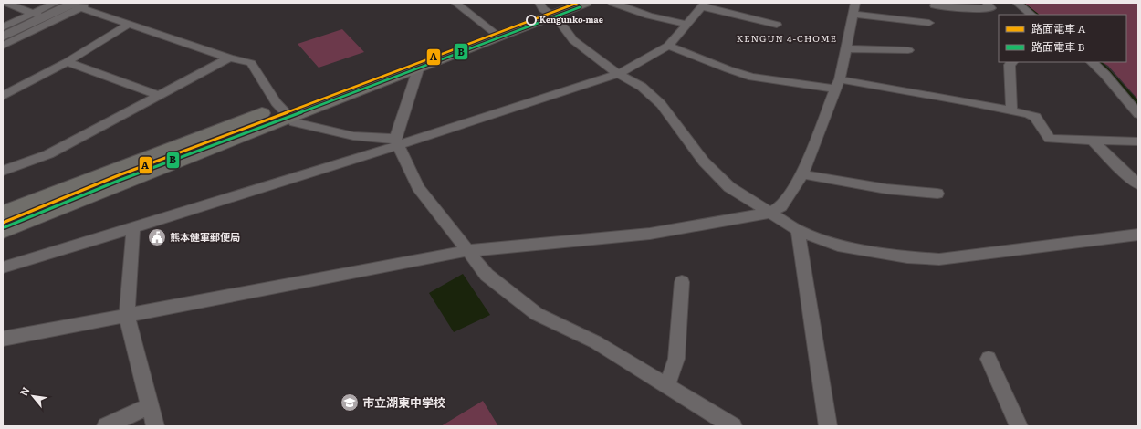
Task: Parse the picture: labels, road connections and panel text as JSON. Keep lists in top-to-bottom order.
{
  "districts": ["KENGUN 4-CHOME"],
  "places": {
    "other": ["Kengunko-mae"],
    "public building": ["熊本健軍郵便局"],
    "school or university": ["市立湖東中学校"]
  },
  "lines": ["tram line A", "tram line B"],
  "legend": ["路面電車 A", "路面電車 B"],
  "north": "top left"
}
